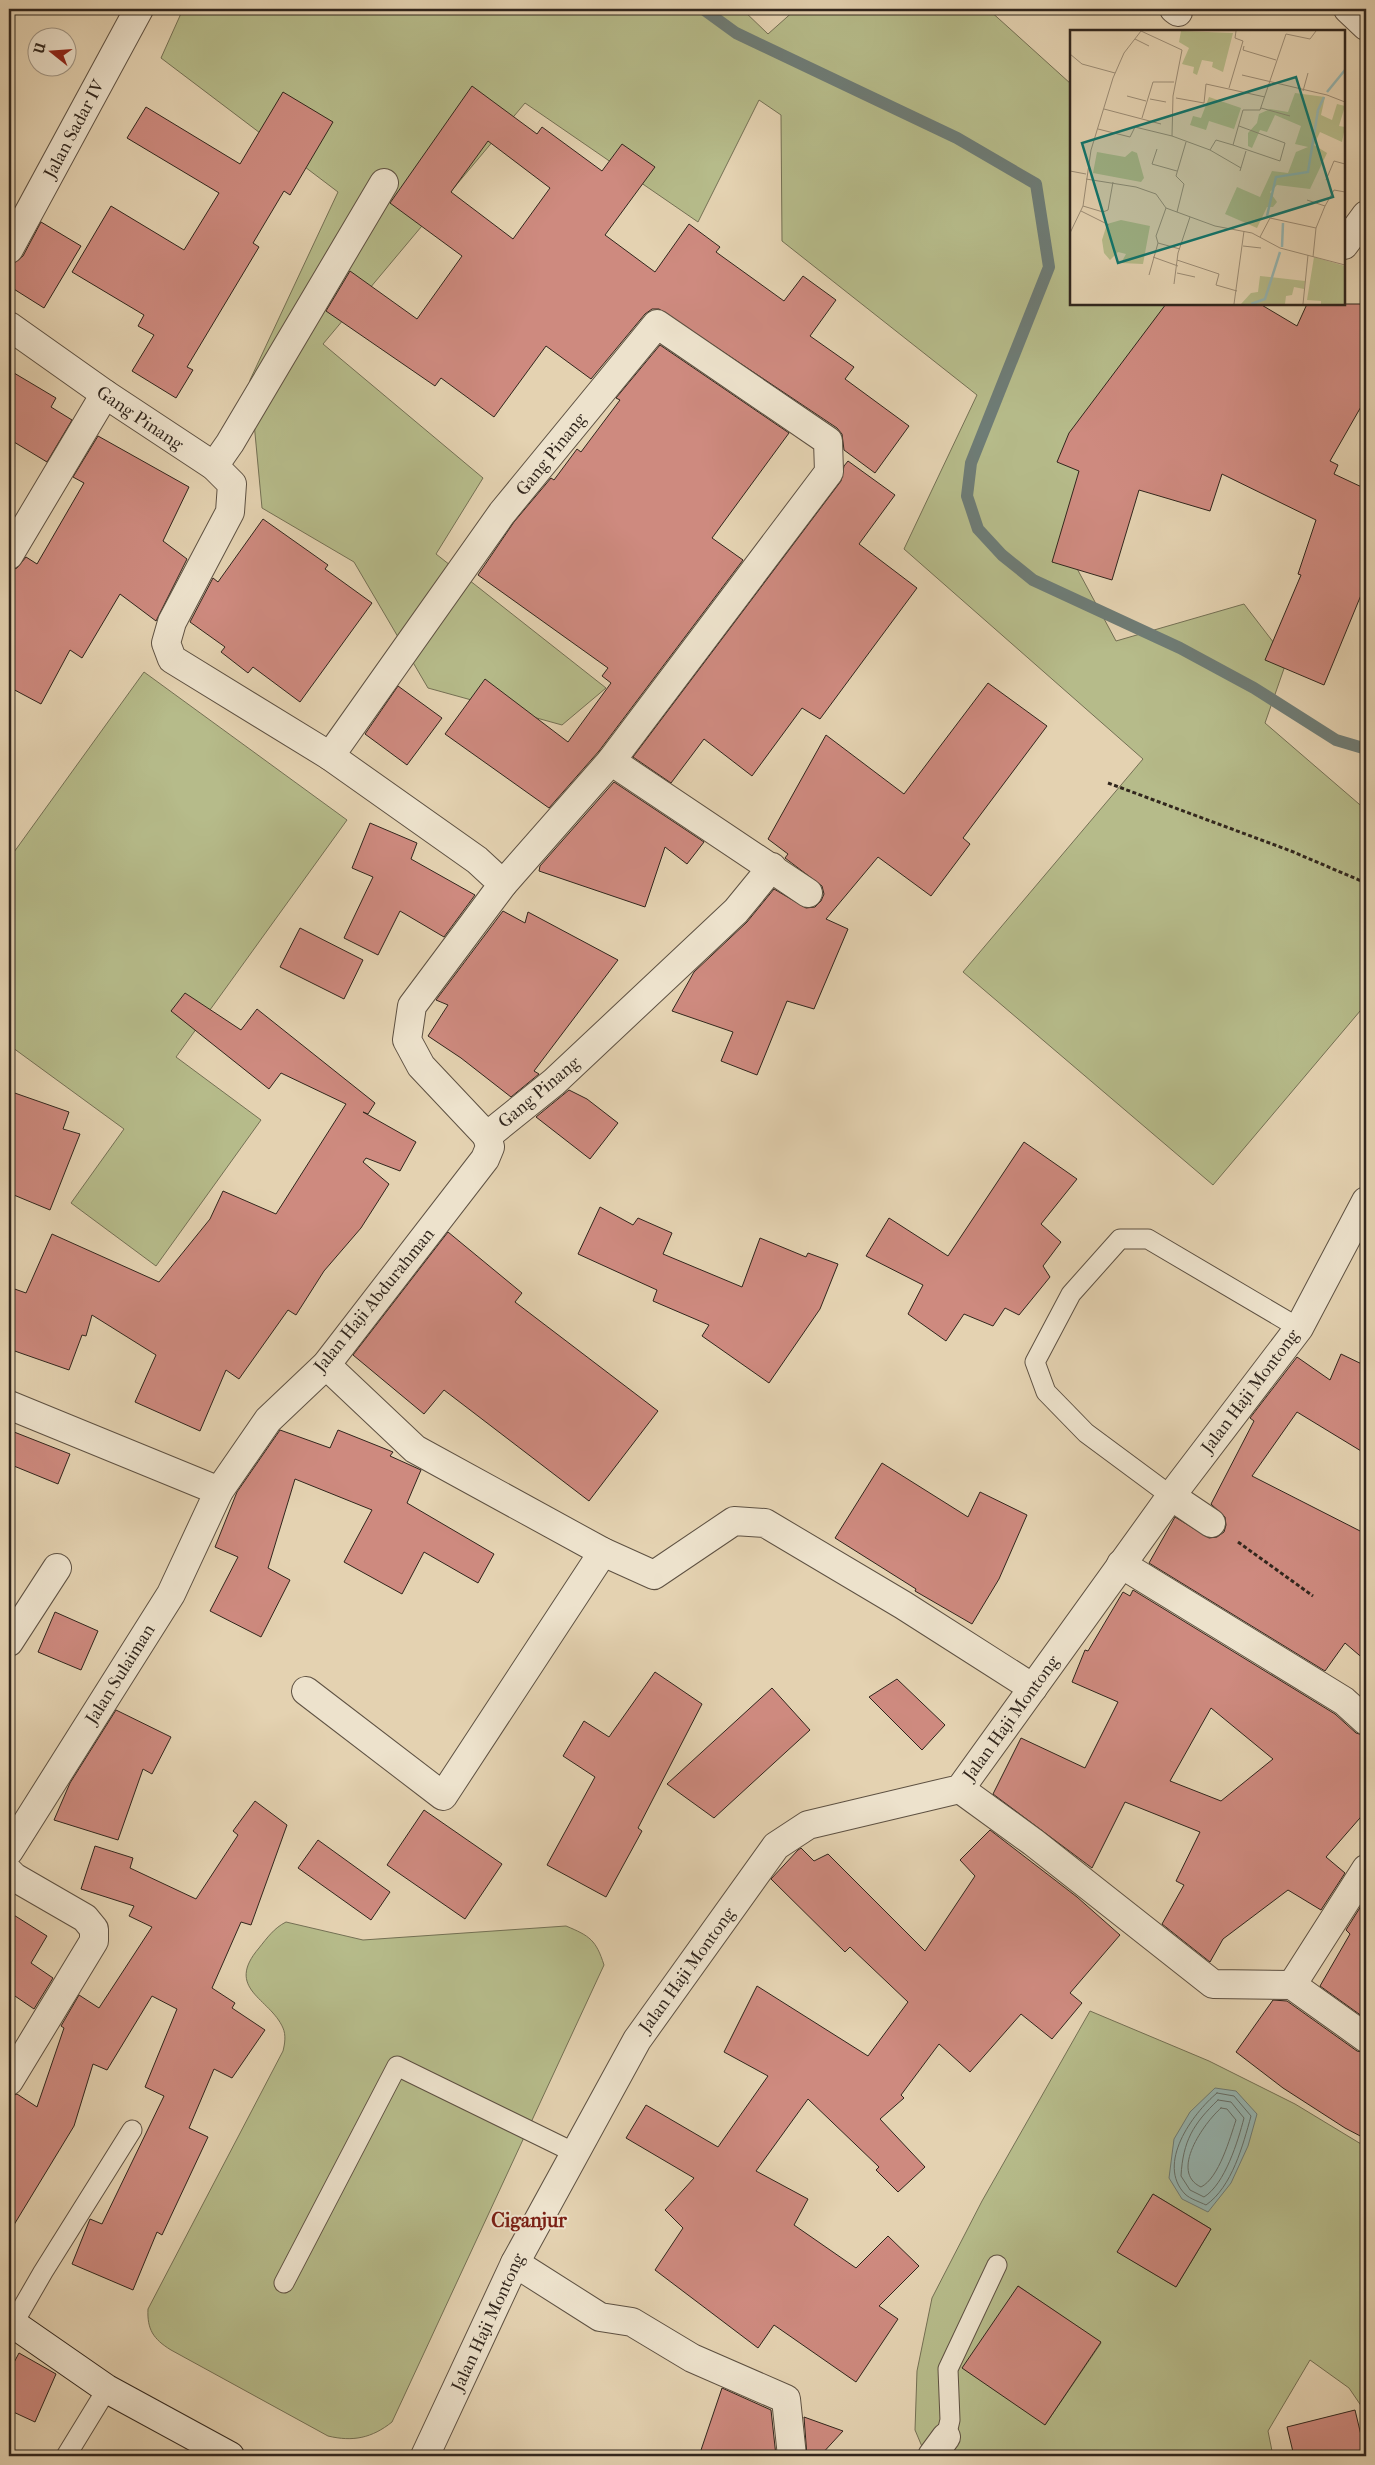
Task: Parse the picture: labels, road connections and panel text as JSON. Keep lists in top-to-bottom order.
{
  "streets": {
    "street": [
      "Jalan Sadar IV",
      "Gang Pinang",
      "Jalan Haji Abdurahman",
      "Jalan Haji Montong",
      "Jalan Sulaiman"
    ]
  },
  "crossings": [
    ["Gang Pinang", "Jalan Haji Abdurahman"],
    ["Jalan Haji Abdurahman", "Jalan Sulaiman"]
  ],
  "districts": ["Ciganjur"],
  "north": "left"
}
